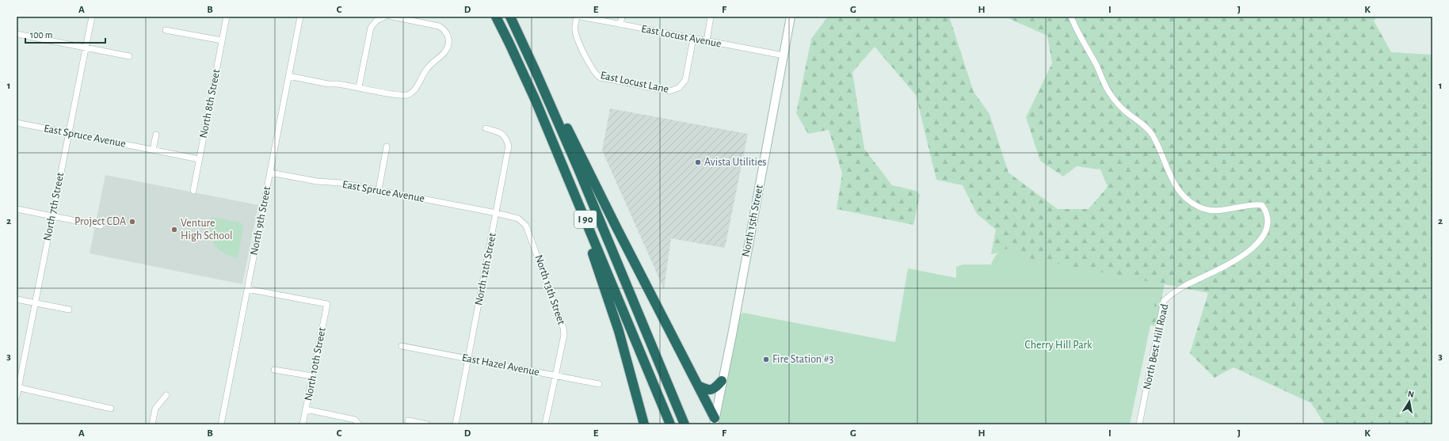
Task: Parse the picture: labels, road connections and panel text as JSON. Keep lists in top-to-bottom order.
{
  "streets": {
    "highway": ["I 90"],
    "main road": ["North 15th Street"],
    "street": [
      "East Locust Avenue",
      "East Locust Lane",
      "North 8th Street",
      "East Spruce Avenue",
      "North 7th Street",
      "North 9th Street",
      "North 12th Street",
      "North 13th Street",
      "North Best Hill Road",
      "North 10th Street",
      "East Hazel Avenue"
    ]
  },
  "crossings": [
    ["East Locust Avenue", "East Locust Lane"],
    ["East Locust Avenue", "North 15th Street"],
    ["North 8th Street", "East Spruce Avenue"],
    ["East Spruce Avenue", "North 7th Street"],
    ["East Spruce Avenue", "North 9th Street"],
    ["East Spruce Avenue", "North 12th Street"],
    ["East Spruce Avenue", "North 13th Street"],
    ["I 90", "North 15th Street"],
    ["North 9th Street", "North 10th Street"],
    ["North 12th Street", "North 13th Street"],
    ["North 12th Street", "East Hazel Avenue"],
    ["North 13th Street", "East Hazel Avenue"]
  ],
  "parks": ["Cherry Hill Park"],
  "places": [
    "Avista Utilities",
    "Project CDA",
    "Venture High School",
    "Fire Station #3"
  ],
  "scale_bar": "100 m",
  "north": "top",
  "grid": {
    "columns": [
      "A",
      "B",
      "C",
      "D",
      "E",
      "F",
      "G",
      "H",
      "I",
      "J",
      "K"
    ],
    "rows": ["1", "2", "3"]
  }
}
